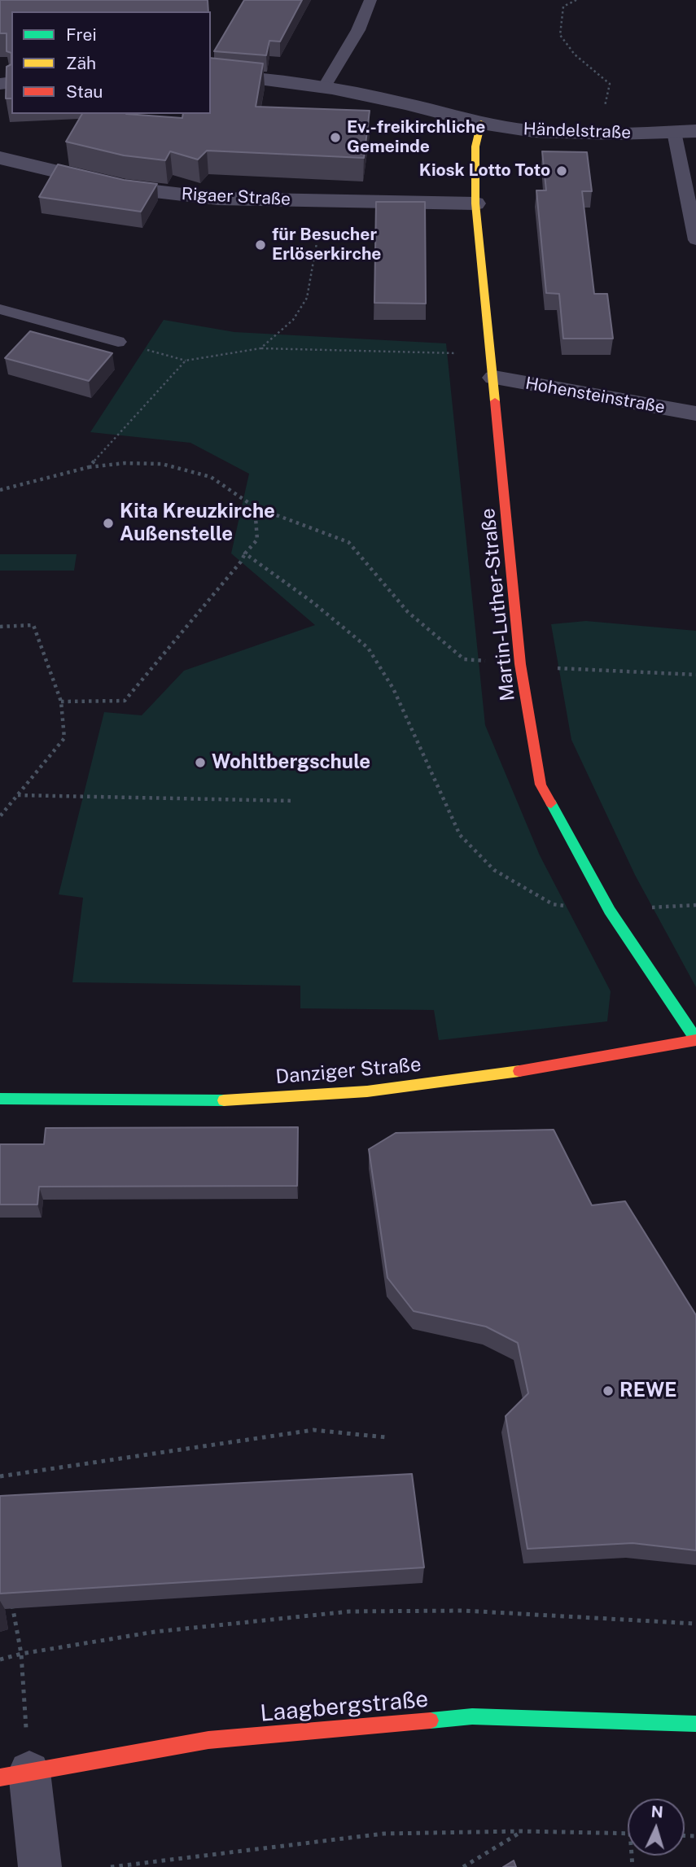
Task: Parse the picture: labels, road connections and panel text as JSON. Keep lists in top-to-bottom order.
{
  "streets": {
    "street": [
      "Händelstraße",
      "Rigaer Straße",
      "Hohensteinstraße",
      "Martin-Luther-Straße",
      "Danziger Straße",
      "Laagbergstraße"
    ]
  },
  "crossings": [
    ["Händelstraße", "Martin-Luther-Straße"],
    ["Rigaer Straße", "Martin-Luther-Straße"],
    ["Hohensteinstraße", "Martin-Luther-Straße"],
    ["Martin-Luther-Straße", "Danziger Straße"]
  ],
  "places": [
    "Ev.-freikirchliche Gemeinde",
    "Kiosk Lotto Toto",
    "für Besucher Erlöserkirche",
    "Kita Kreuzkirche Außenstelle",
    "Wohltbergschule",
    "REWE"
  ],
  "legend": ["Frei", "Zäh", "Stau"],
  "north": "top"
}
